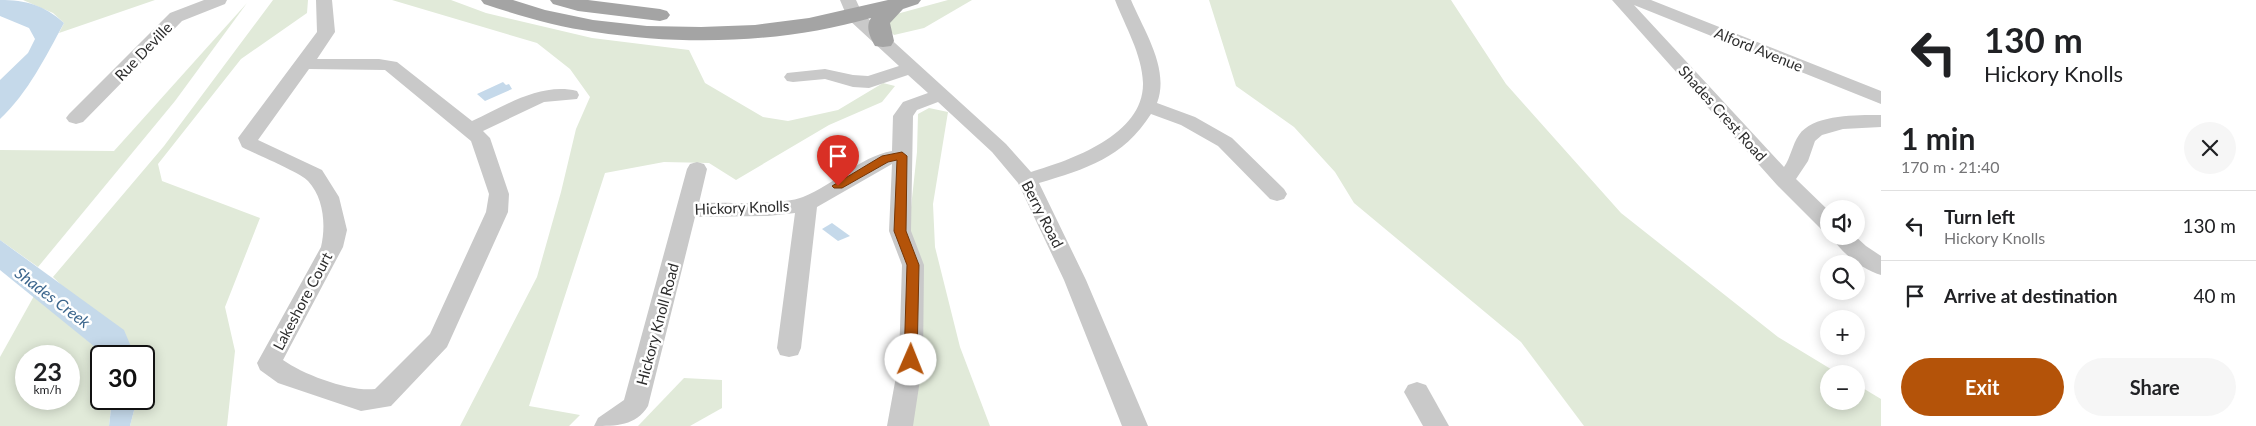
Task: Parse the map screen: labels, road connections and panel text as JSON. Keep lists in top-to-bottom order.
{
  "streets": {
    "street": [
      "Alford Avenue",
      "Rue Deville",
      "Shades Crest Road",
      "Hickory Knolls",
      "Berry Road",
      "Lakeshore Court",
      "Hickory Knoll Road"
    ]
  },
  "crossings": [
    ["Hickory Knolls", "Hickory Knoll Road"]
  ],
  "water": ["Shades Creek"],
  "page": {
    "turn": ["130 m", "Hickory Knolls"],
    "heading": ["1 min", "170 m · 21:40"],
    "list": [
      {
        "name": "Turn left",
        "note": "Hickory Knolls",
        "value": "130 m"
      },
      {
        "name": "Arrive at destination",
        "value": "40 m"
      }
    ],
    "map_buttons": ["+", "−"],
    "speed": "23 km/h",
    "limit": "30",
    "buttons": ["Exit", "Share"]
  }
}
